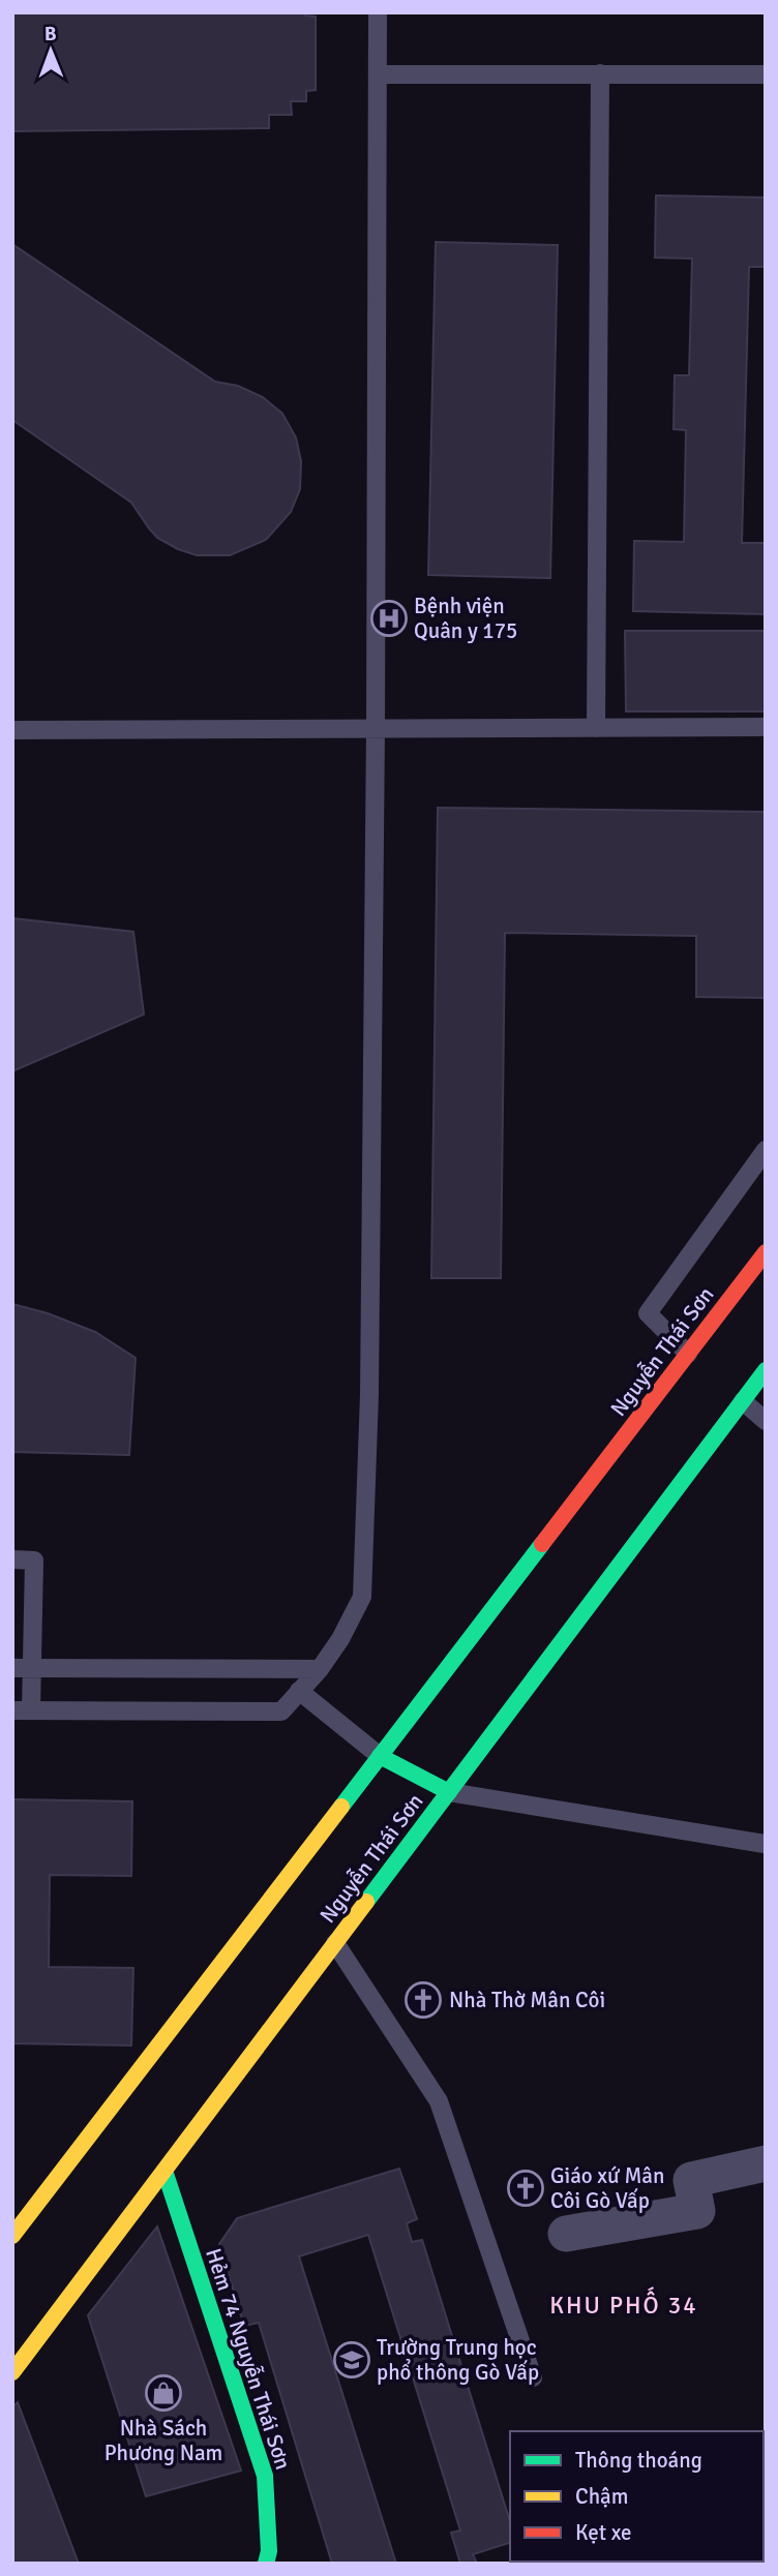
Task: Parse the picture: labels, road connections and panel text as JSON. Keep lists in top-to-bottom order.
{
  "streets": {
    "main road": ["Nguyễn Thái Sơn", "Hẻm 74 Nguyễn Thái Sơn"]
  },
  "crossings": [
    ["Nguyễn Thái Sơn", "Hẻm 74 Nguyễn Thái Sơn"]
  ],
  "districts": ["KHU PHỐ 34"],
  "places": {
    "hospital": ["Bệnh viện Quân y 175"],
    "church": ["Nhà Thờ Mân Côi", "Giáo xứ Mân Côi Gò Vấp"],
    "school or university": ["Trường Trung học phổ thông Gò Vấp"],
    "shop": ["Nhà Sách Phương Nam"]
  },
  "legend": ["Thông thoáng", "Chậm", "Kẹt xe"],
  "north": "top"
}
